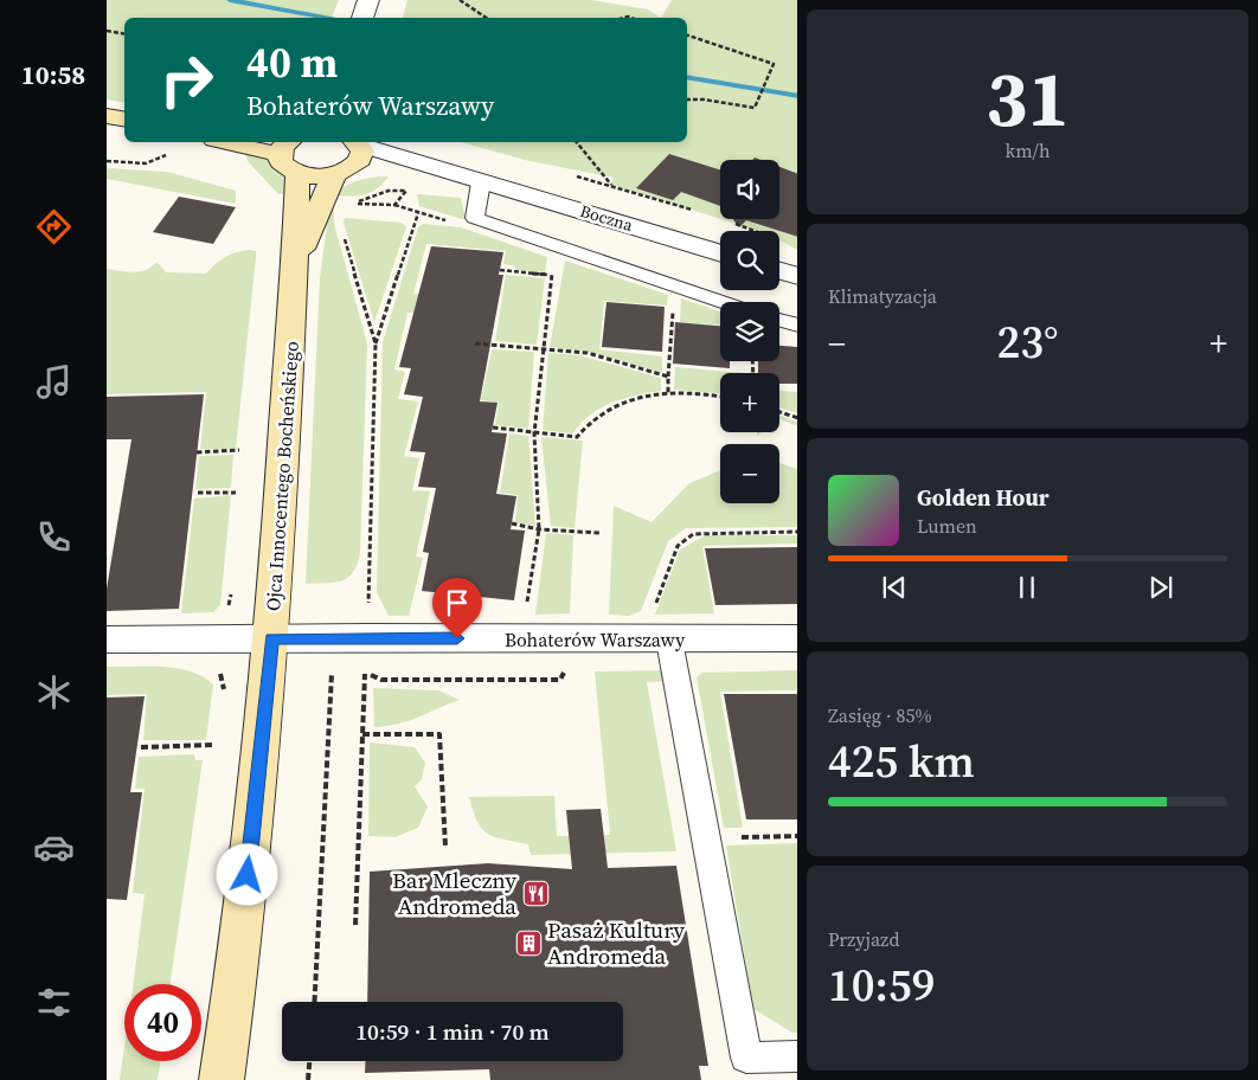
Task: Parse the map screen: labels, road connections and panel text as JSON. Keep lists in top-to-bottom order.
{
  "streets": {
    "street": ["Boczna", "Ojca Innocentego Bocheńskiego", "Bohaterów Warszawy"]
  },
  "crossings": [
    ["Boczna", "Ojca Innocentego Bocheńskiego"],
    ["Ojca Innocentego Bocheńskiego", "Bohaterów Warszawy"]
  ],
  "places": {
    "restaurant": ["Bar Mleczny Andromeda"],
    "building": ["Pasaż Kultury Andromeda"]
  },
  "page": {
    "tabs": "10:58",
    "tile": [
      ["31", "km/h"],
      "Klimatyzacja",
      ["Zasięg · 85%", "425 km"],
      ["Przyjazd", "10:59"]
    ],
    "turn": ["40 m", "Bohaterów Warszawy"],
    "map_buttons": ["+", "−"],
    "heat": ["−", "23°", "+"],
    "song": ["Golden Hour", "Lumen"],
    "limit": "40",
    "trip": "10:59 · 1 min · 70 m"
  }
}
